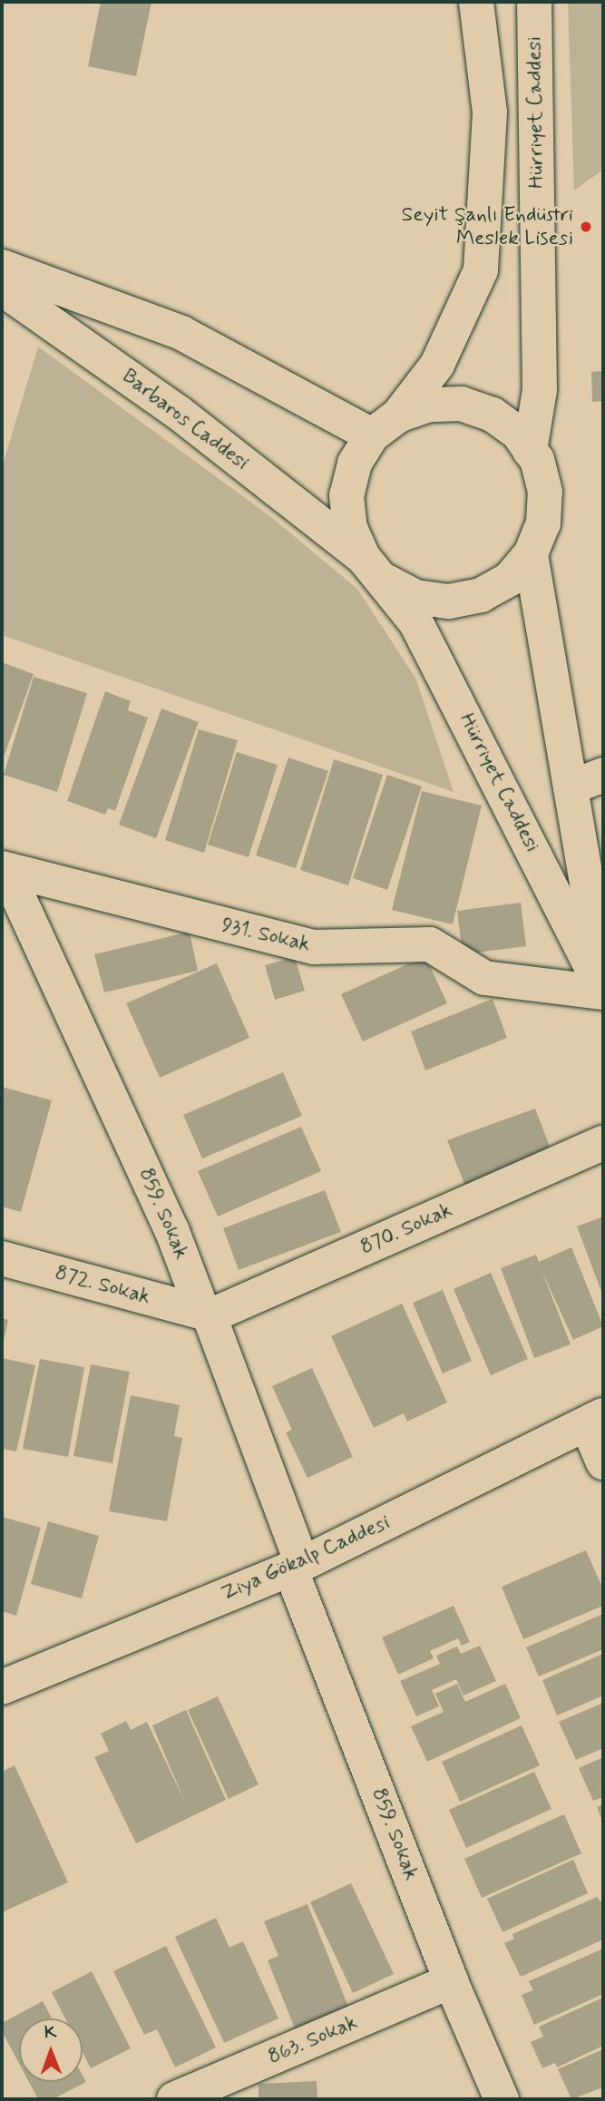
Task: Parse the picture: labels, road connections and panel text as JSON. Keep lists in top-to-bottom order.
{
  "streets": {
    "street": [
      "Hürriyet Caddesi",
      "Barbaros Caddesi",
      "931. Sokak",
      "859. Sokak",
      "870. Sokak",
      "872. Sokak",
      "Ziya Gökalp Caddesi",
      "863. Sokak"
    ]
  },
  "crossings": [
    ["Hürriyet Caddesi", "Barbaros Caddesi"],
    ["Hürriyet Caddesi", "931. Sokak"],
    ["931. Sokak", "859. Sokak"],
    ["859. Sokak", "870. Sokak"],
    ["859. Sokak", "872. Sokak"],
    ["859. Sokak", "Ziya Gökalp Caddesi"],
    ["859. Sokak", "863. Sokak"],
    ["870. Sokak", "872. Sokak"]
  ],
  "places": ["Seyit Şanlı Endüstri Meslek Lisesi"],
  "north": "top"
}
